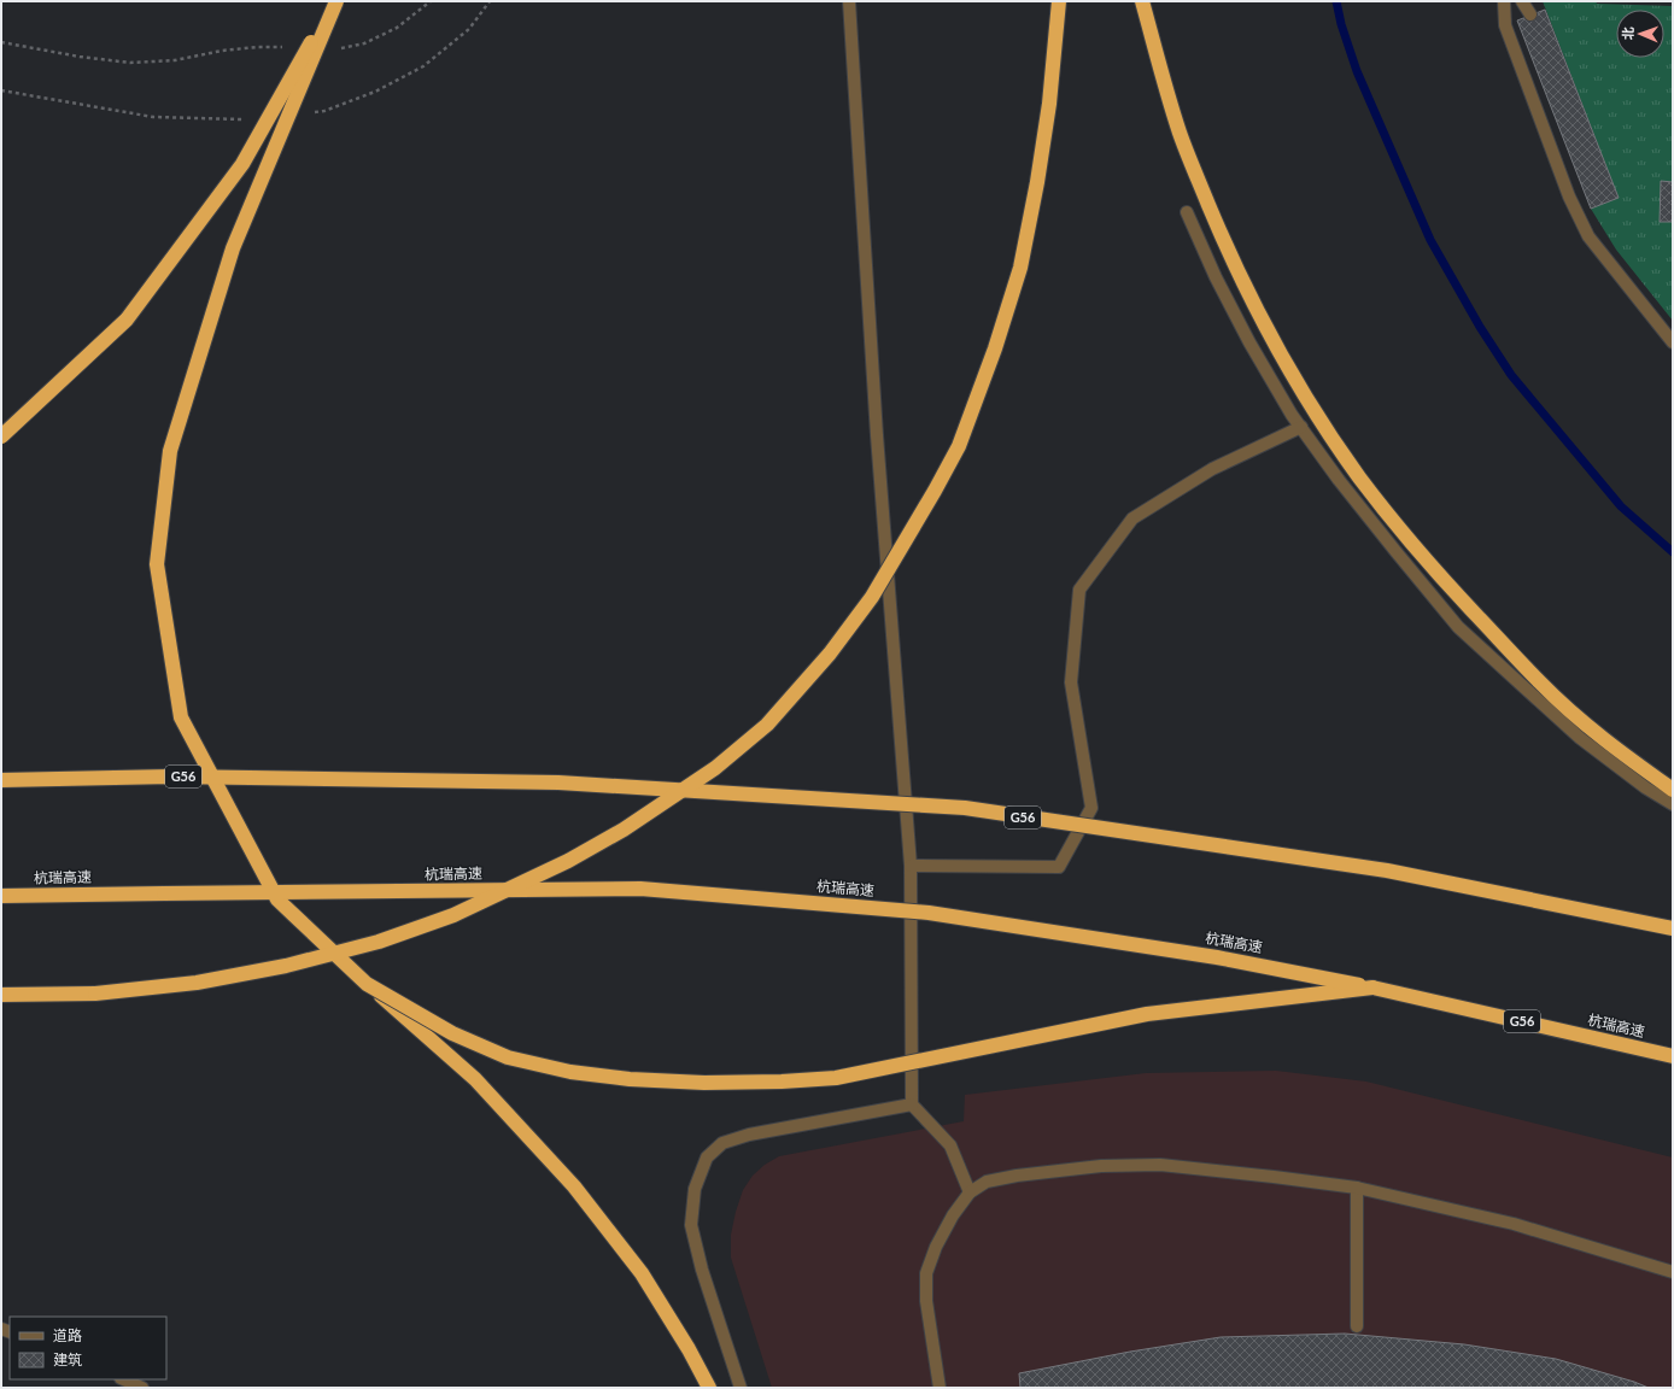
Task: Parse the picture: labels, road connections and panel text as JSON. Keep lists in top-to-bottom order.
{
  "streets": {
    "highway": ["G56", "杭瑞高速"]
  },
  "legend": ["道路", "建筑"],
  "north": "left"
}
